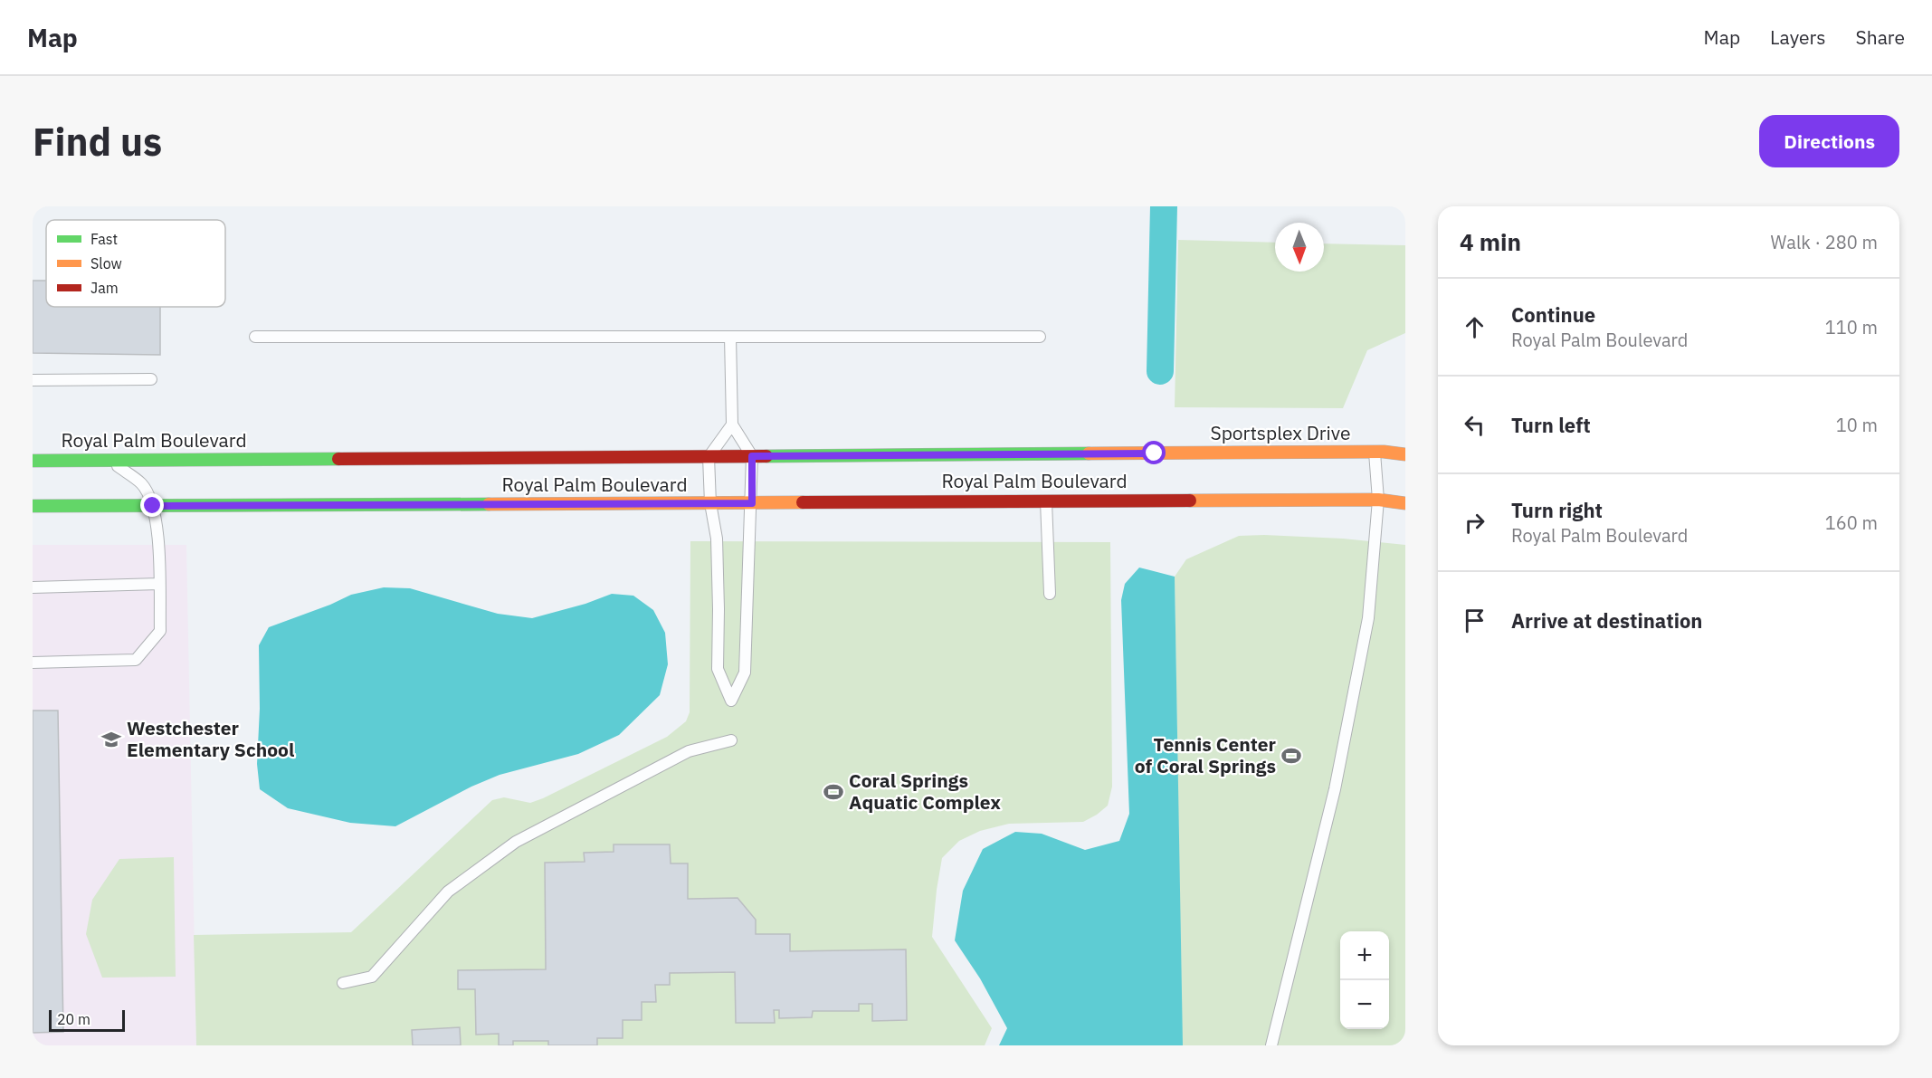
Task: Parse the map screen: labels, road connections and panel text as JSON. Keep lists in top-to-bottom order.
{
  "streets": {
    "street": ["Sportsplex Drive", "Royal Palm Boulevard"]
  },
  "crossings": [
    ["Sportsplex Drive", "Royal Palm Boulevard"]
  ],
  "places": {
    "school or university": ["Westchester Elementary School"],
    "sports": ["Tennis Center of Coral Springs", "Coral Springs Aquatic Complex"]
  },
  "legend": ["Fast", "Slow", "Jam"],
  "scale_bar": "20 m",
  "north": "bottom",
  "page": {
    "header": "Map",
    "nav": ["Map", "Layers", "Share"],
    "buttons": "Directions",
    "title": "Find us",
    "heading": ["4 min", "Walk · 280 m"],
    "list": [
      ["Continue", "Royal Palm Boulevard", "110 m"],
      ["Turn left", "10 m"],
      ["Turn right", "Royal Palm Boulevard", "160 m"],
      "Arrive at destination"
    ],
    "map_buttons": ["+", "−"],
    "scale": "20 m"
  }
}
